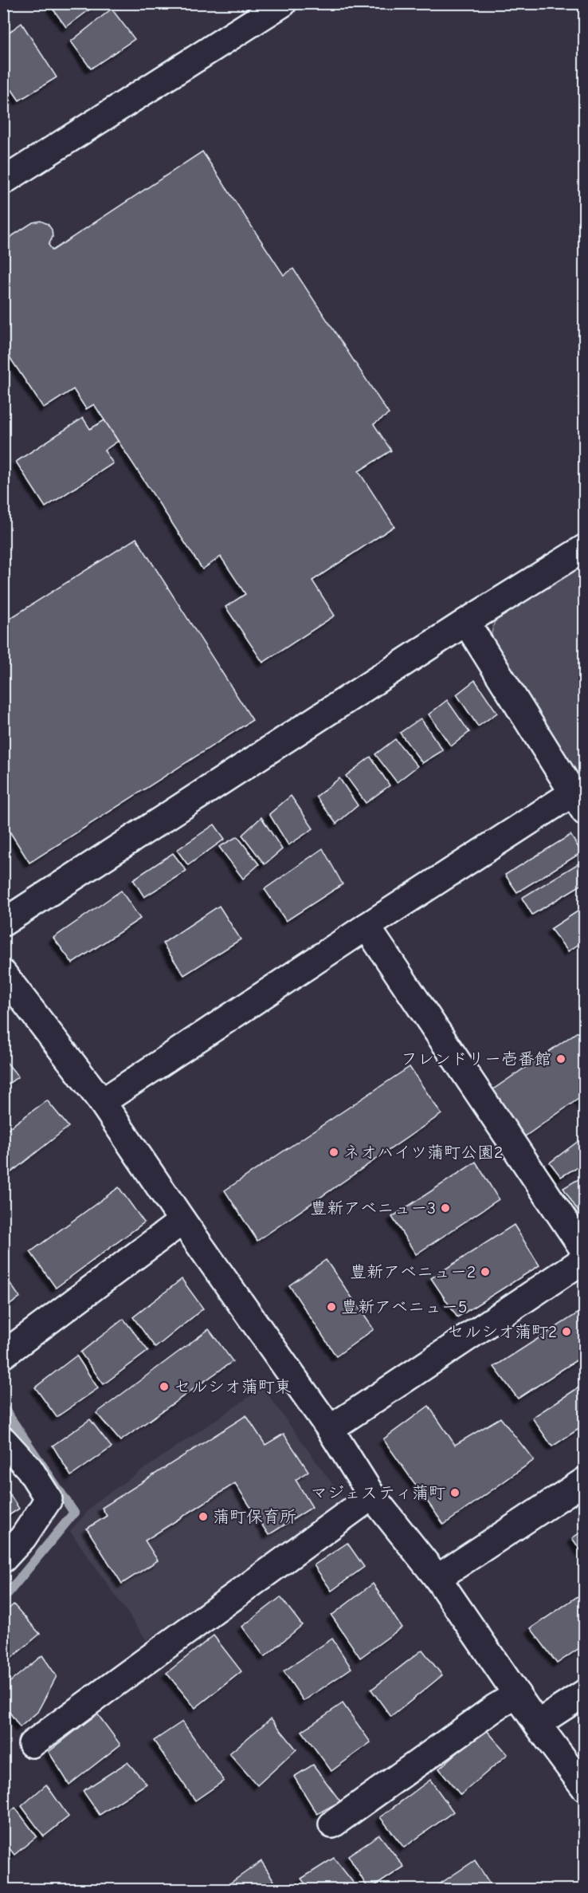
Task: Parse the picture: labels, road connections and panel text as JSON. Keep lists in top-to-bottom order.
{
  "places": [
    "フレンドリー壱番館",
    "ネオハイツ蒲町公園2",
    "豊新アベニュー3",
    "豊新アベニュー2",
    "豊新アベニュー5",
    "セルシオ蒲町2",
    "セルシオ蒲町東",
    "マジェスティ蒲町",
    "蒲町保育所"
  ]
}
